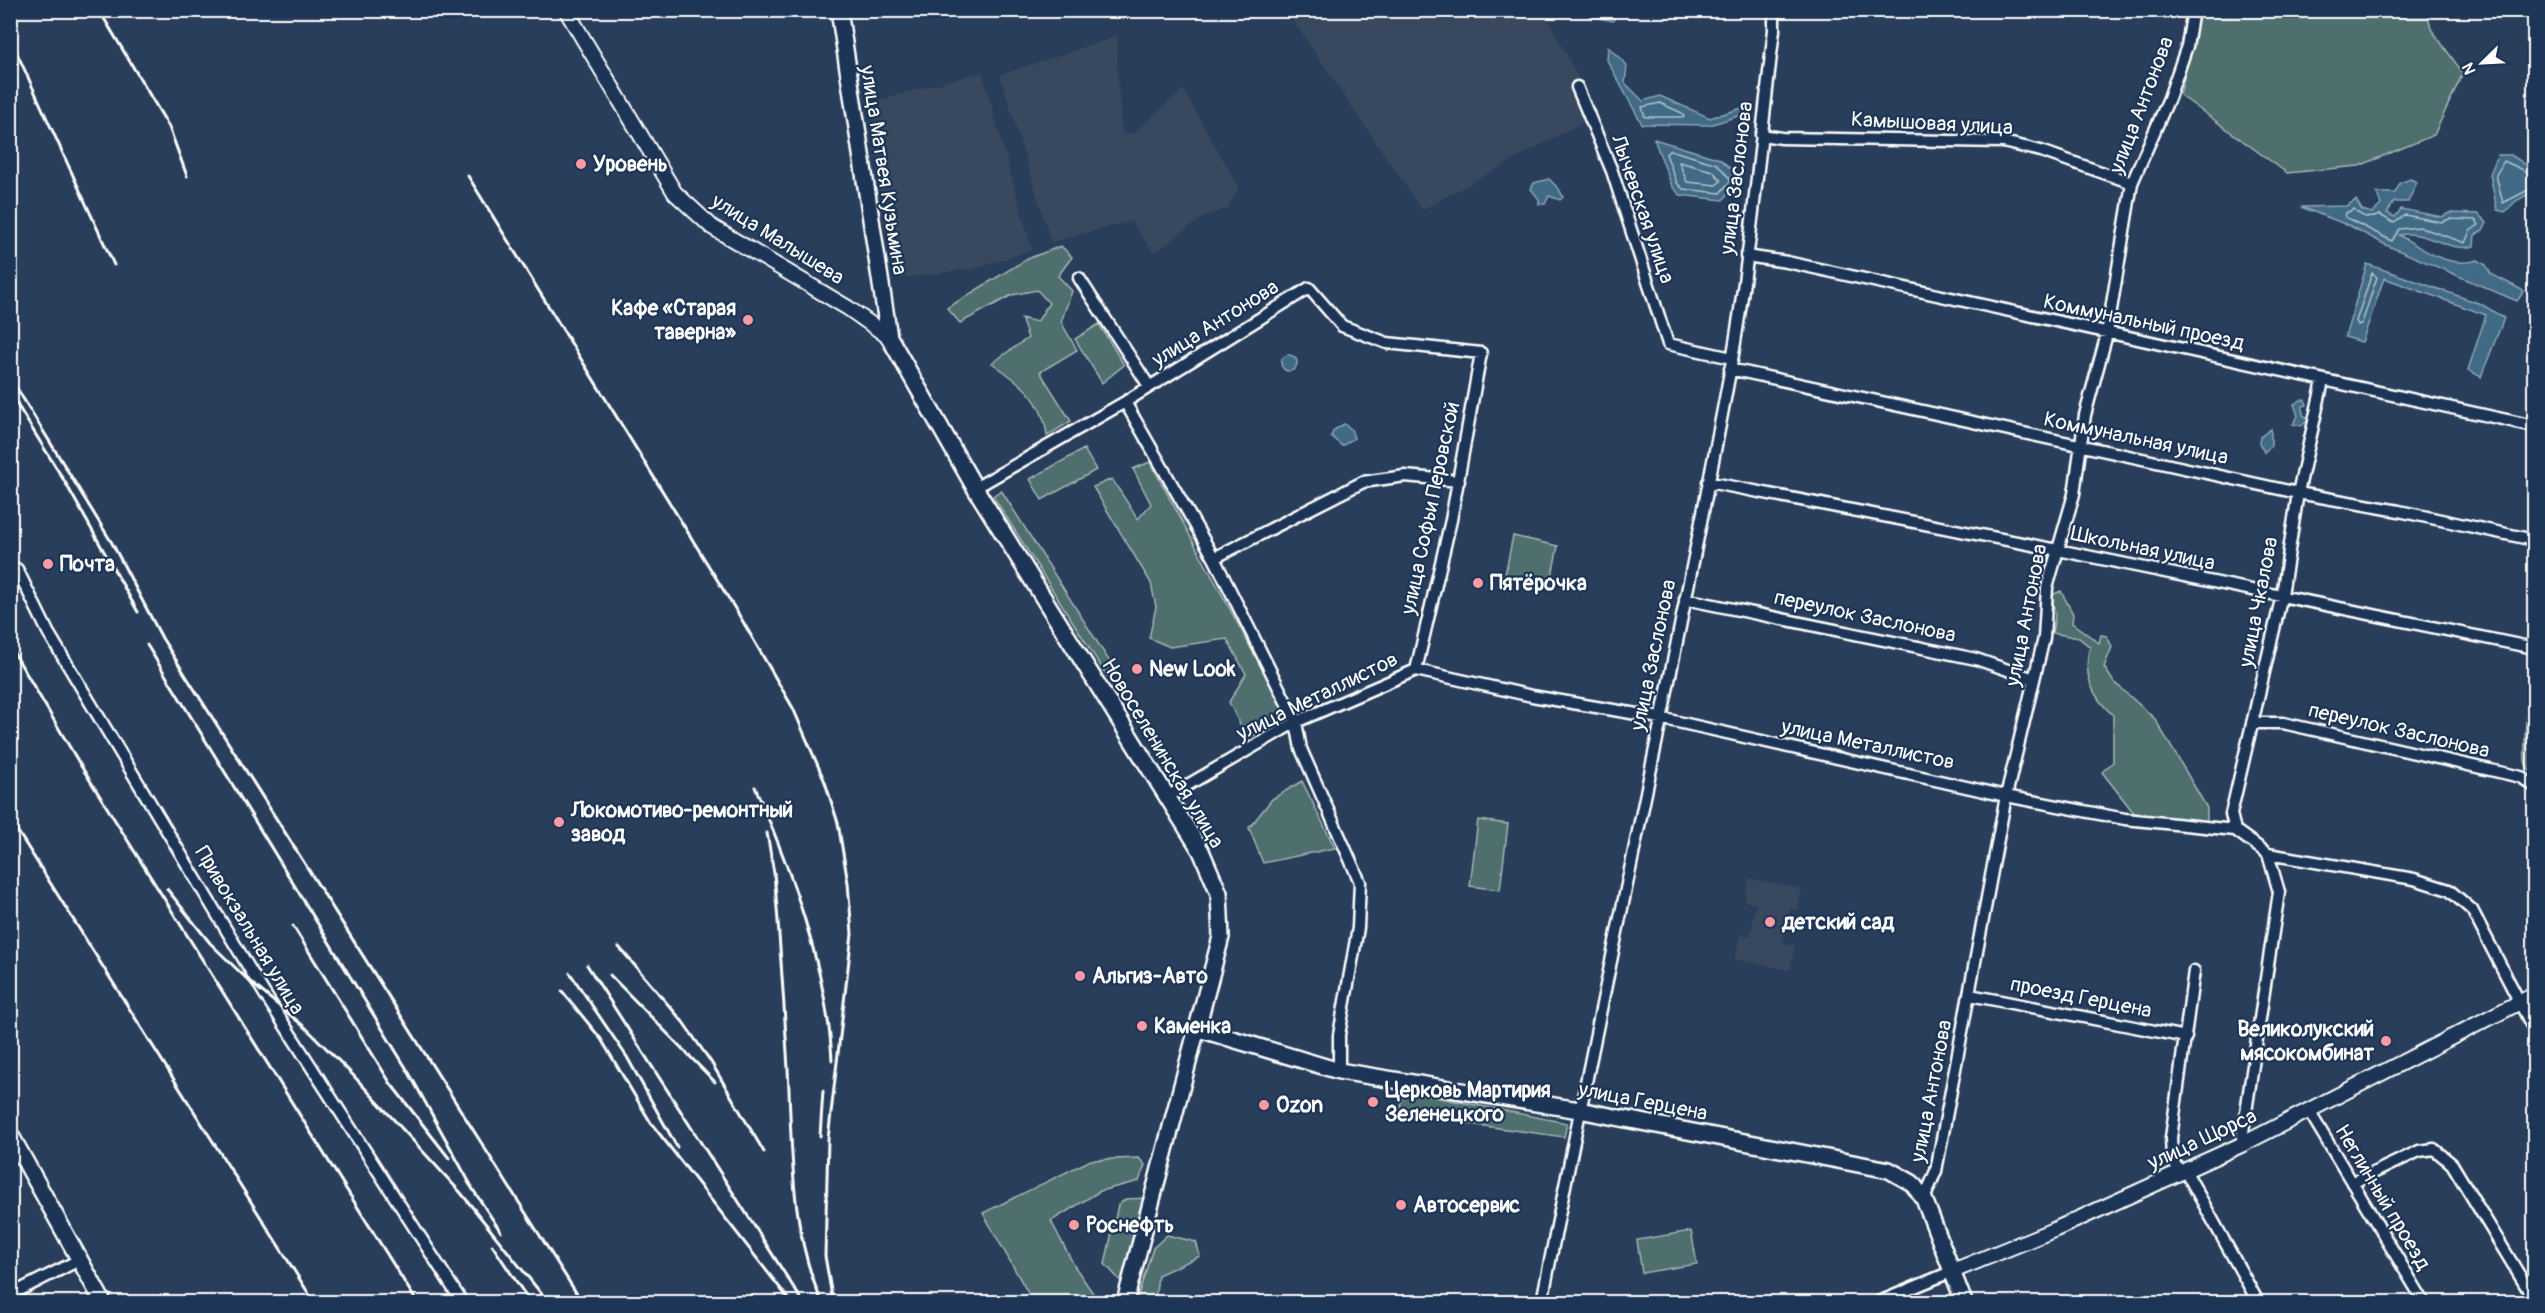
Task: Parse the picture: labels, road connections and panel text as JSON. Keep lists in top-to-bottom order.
{
  "streets": {
    "main road": ["улица Матвея Кузьмина", "Новоселенинская улица", "улица Герцена"],
    "street": [
      "улица Антонова",
      "Камышовая улица",
      "улица Заслонова",
      "Лычевская улица",
      "улица Малышева",
      "Коммунальный проезд",
      "Коммунальная улица",
      "улица Софьи Перовской",
      "Школьная улица",
      "улица Чкалова",
      "переулок Заслонова",
      "улица Металлистов",
      "Привокзальная улица",
      "проезд Герцена",
      "улица Щорса",
      "Неглинный проезд"
    ]
  },
  "crossings": [
    ["улица Антонова", "Камышовая улица"],
    ["улица Антонова", "Коммунальный проезд"],
    ["улица Антонова", "Коммунальная улица"],
    ["улица Антонова", "улица Софьи Перовской"],
    ["улица Антонова", "Школьная улица"],
    ["улица Антонова", "переулок Заслонова"],
    ["улица Антонова", "улица Металлистов"],
    ["улица Антонова", "Новоселенинская улица"],
    ["улица Антонова", "проезд Герцена"],
    ["улица Антонова", "улица Герцена"],
    ["Камышовая улица", "улица Заслонова"],
    ["улица Матвея Кузьмина", "улица Малышева"],
    ["улица Матвея Кузьмина", "Новоселенинская улица"],
    ["улица Заслонова", "Коммунальный проезд"],
    ["улица Заслонова", "Коммунальная улица"],
    ["улица Заслонова", "Школьная улица"],
    ["улица Заслонова", "переулок Заслонова"],
    ["улица Заслонова", "улица Металлистов"],
    ["улица Заслонова", "улица Герцена"],
    ["Лычевская улица", "Коммунальная улица"],
    ["улица Малышева", "Новоселенинская улица"],
    ["Коммунальный проезд", "улица Чкалова"],
    ["Коммунальная улица", "улица Чкалова"],
    ["улица Софьи Перовской", "улица Металлистов"],
    ["Школьная улица", "улица Чкалова"],
    ["улица Чкалова", "переулок Заслонова"],
    ["улица Чкалова", "улица Металлистов"],
    ["улица Металлистов", "Новоселенинская улица"],
    ["Новоселенинская улица", "улица Герцена"],
    ["улица Герцена", "улица Щорса"],
    ["улица Щорса", "Неглинный проезд"]
  ],
  "places": [
    "Уровень",
    "Кафе «Старая таверна»",
    "Почта",
    "Пятёрочка",
    "New Look",
    "Локомотиво-ремонтный завод",
    "детский сад",
    "Альгиз-Авто",
    "Каменка",
    "Великолукский мясокомбинат",
    "Церковь Мартирия Зеленецкого",
    "Ozon",
    "Автосервис",
    "Роснефть"
  ],
  "north": "bottom left"
}
